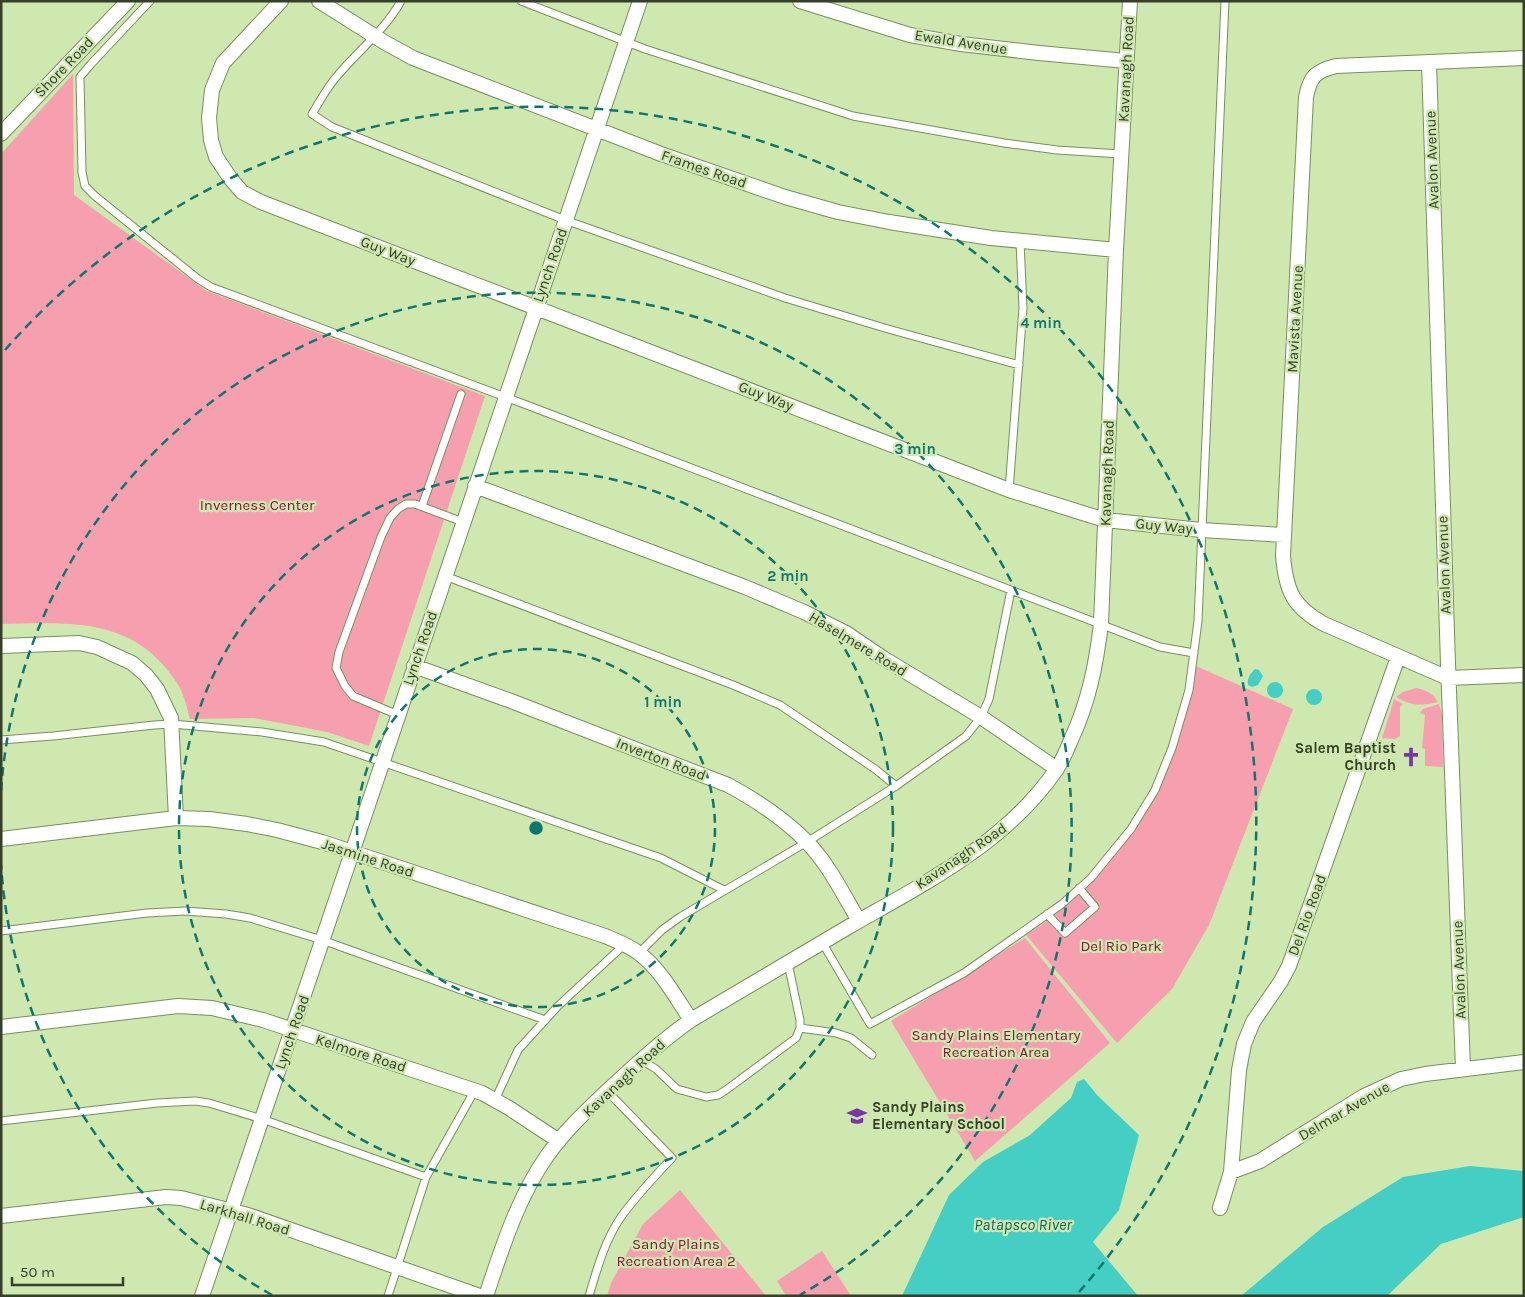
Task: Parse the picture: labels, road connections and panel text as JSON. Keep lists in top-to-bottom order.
{
  "streets": {
    "street": [
      "Ewald Avenue",
      "Shore Road",
      "Kavanagh Road",
      "Avalon Avenue",
      "Frames Road",
      "Guy Way",
      "Lynch Road",
      "Mavista Avenue",
      "Haselmere Road",
      "Inverton Road",
      "Jasmine Road",
      "Del Rio Road",
      "Kelmore Road",
      "Delmar Avenue",
      "Larkhall Road"
    ]
  },
  "crossings": [
    ["Ewald Avenue", "Kavanagh Road"],
    ["Kavanagh Road", "Frames Road"],
    ["Kavanagh Road", "Guy Way"],
    ["Kavanagh Road", "Haselmere Road"],
    ["Kavanagh Road", "Inverton Road"],
    ["Kavanagh Road", "Jasmine Road"],
    ["Kavanagh Road", "Kelmore Road"],
    ["Avalon Avenue", "Mavista Avenue"],
    ["Avalon Avenue", "Delmar Avenue"],
    ["Frames Road", "Lynch Road"],
    ["Guy Way", "Lynch Road"],
    ["Guy Way", "Mavista Avenue"],
    ["Lynch Road", "Haselmere Road"],
    ["Lynch Road", "Inverton Road"],
    ["Lynch Road", "Jasmine Road"],
    ["Lynch Road", "Kelmore Road"],
    ["Lynch Road", "Larkhall Road"],
    ["Mavista Avenue", "Del Rio Road"],
    ["Del Rio Road", "Delmar Avenue"]
  ],
  "water": ["Patapsco River"],
  "parks": [
    "Inverness Center",
    "Del Rio Park",
    "Sandy Plains Elementary Recreation Area",
    "Sandy Plains Recreation Area 2"
  ],
  "places": {
    "church": ["Salem Baptist Church"],
    "school or university": ["Sandy Plains Elementary School"]
  },
  "scale_bar": "50 m",
  "rings": [
    "4 min",
    "3 min",
    "2 min",
    "1 min"
  ]
}
